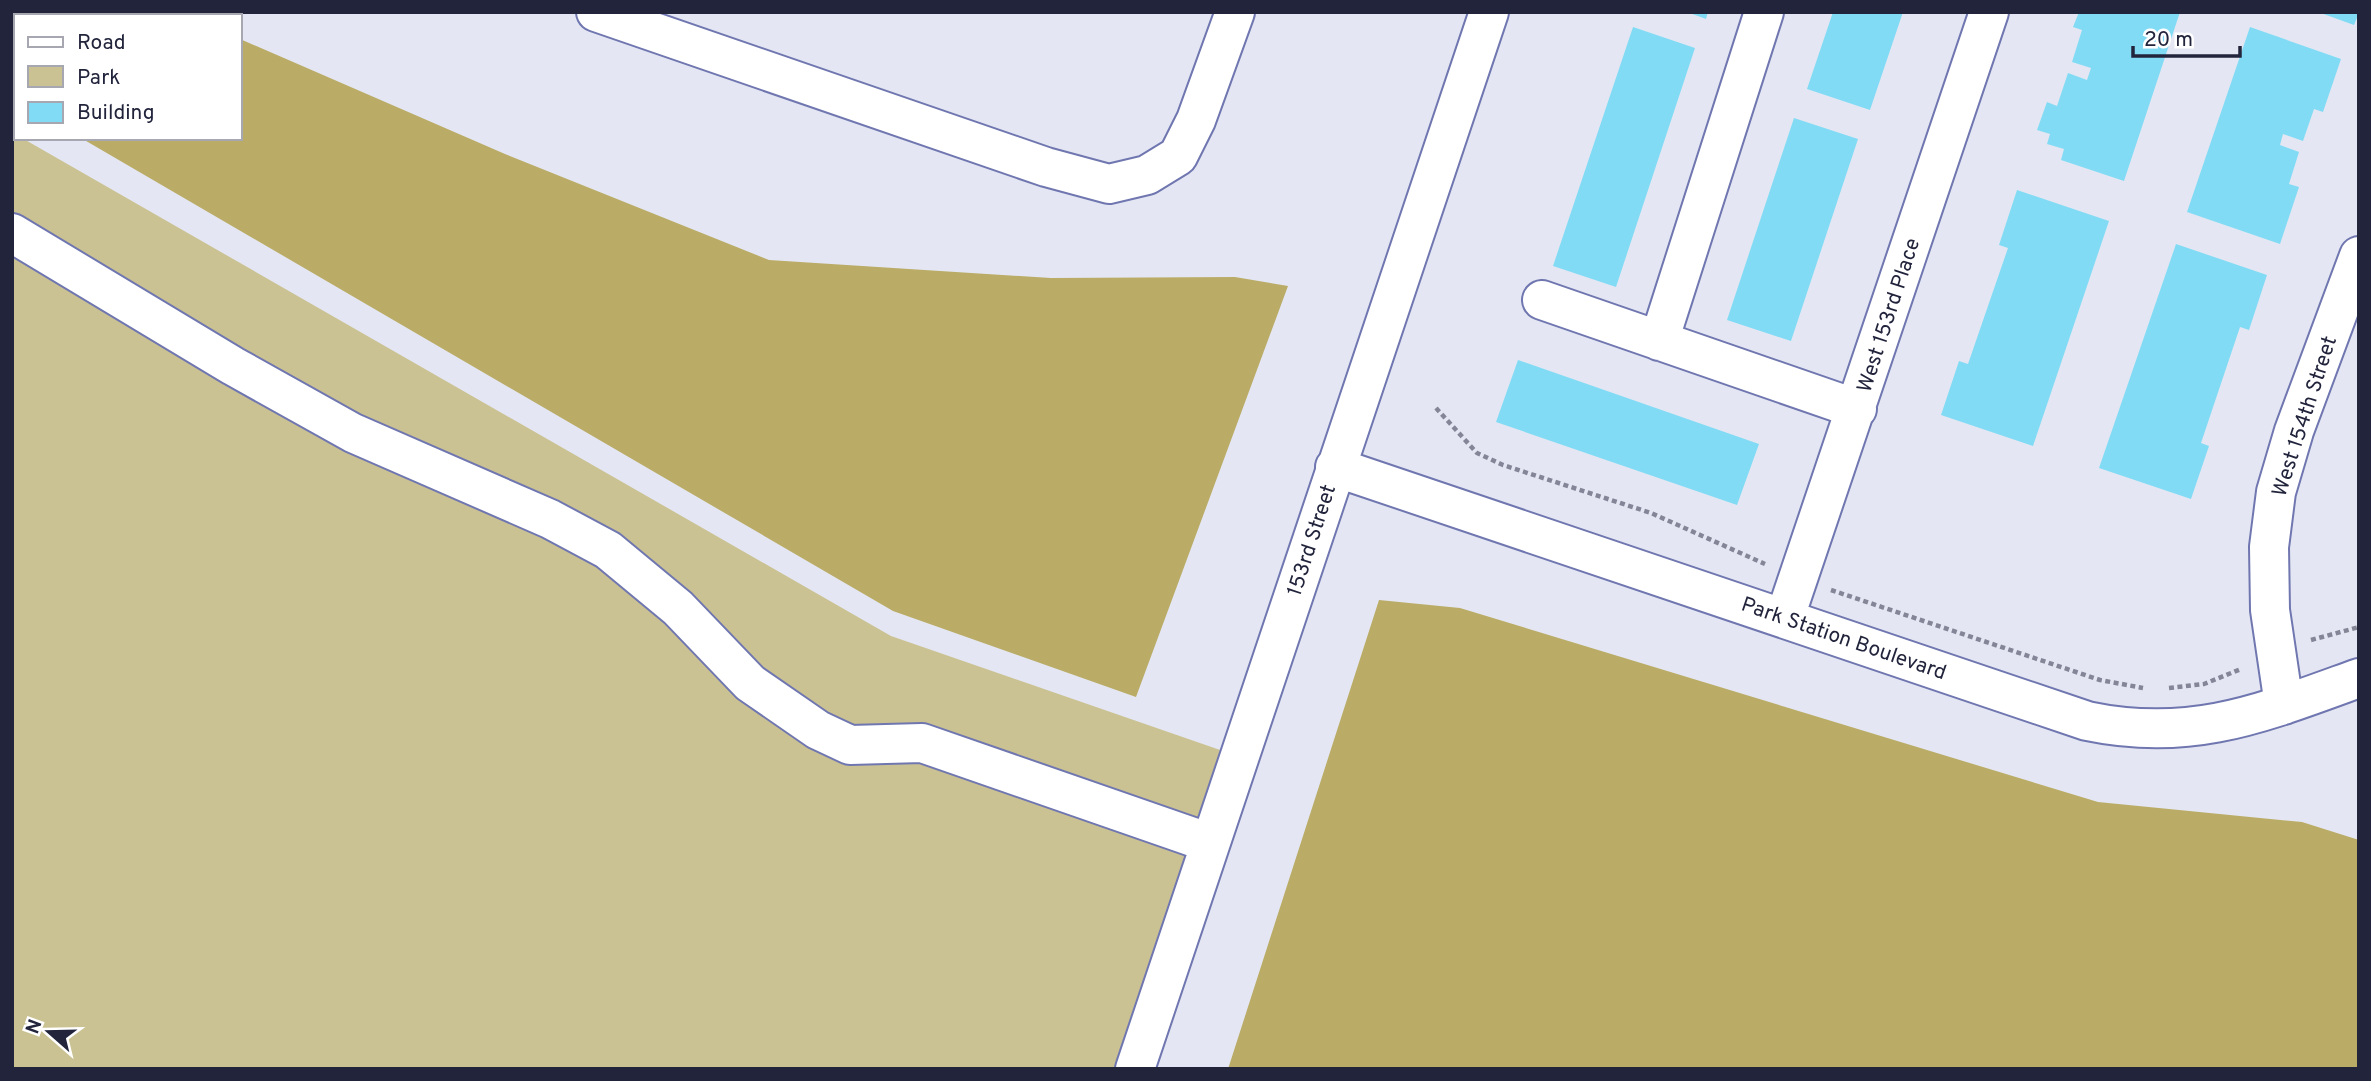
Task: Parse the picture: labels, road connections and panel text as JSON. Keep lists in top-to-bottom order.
{
  "streets": {
    "street": [
      "West 153rd Place",
      "West 154th Street",
      "153rd Street",
      "Park Station Boulevard"
    ]
  },
  "crossings": [
    ["West 153rd Place", "Park Station Boulevard"],
    ["West 154th Street", "Park Station Boulevard"],
    ["153rd Street", "Park Station Boulevard"]
  ],
  "legend": ["Road", "Park", "Building"],
  "scale_bar": "20 m",
  "north": "left"
}
